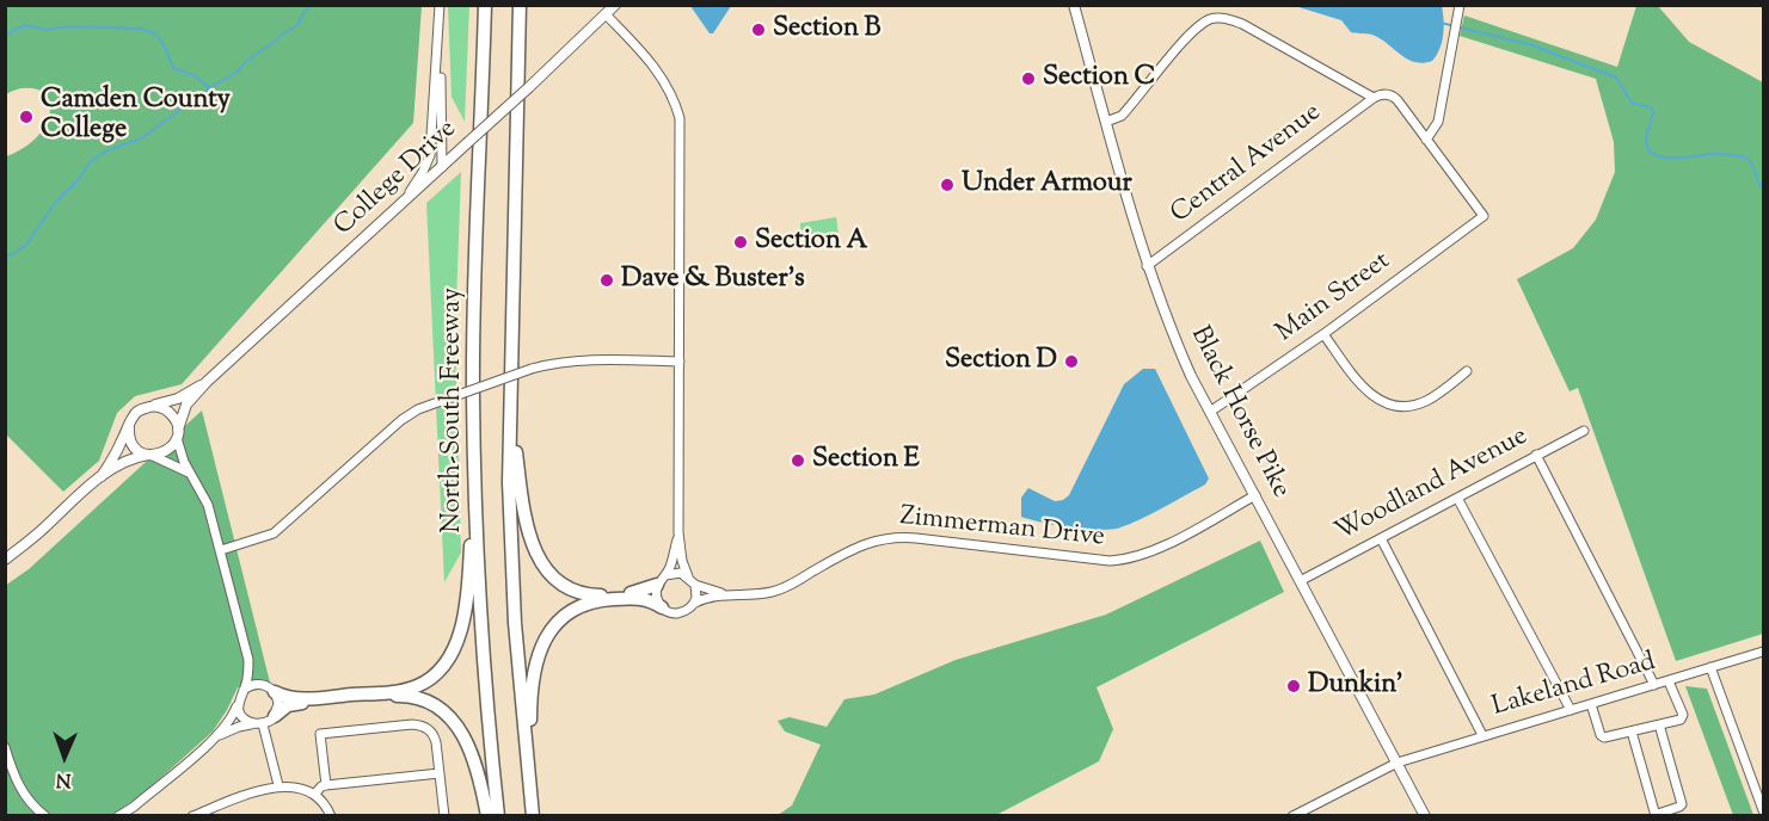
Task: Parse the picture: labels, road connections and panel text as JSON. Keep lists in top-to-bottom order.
{
  "streets": {
    "highway": ["North-South Freeway"],
    "main road": ["College Drive", "Black Horse Pike"],
    "street": [
      "Central Avenue",
      "Main Street",
      "Woodland Avenue",
      "Zimmerman Drive",
      "Lakeland Road"
    ]
  },
  "crossings": [
    ["Central Avenue", "Black Horse Pike"],
    ["Main Street", "Black Horse Pike"],
    ["Black Horse Pike", "Woodland Avenue"],
    ["Black Horse Pike", "Zimmerman Drive"],
    ["Black Horse Pike", "Lakeland Road"]
  ],
  "places": [
    "Section B",
    "Section C",
    "Camden County College",
    "Under Armour",
    "Section A",
    "Dave & Buster's",
    "Section D",
    "Section E",
    "Dunkin'"
  ],
  "north": "bottom"
}
